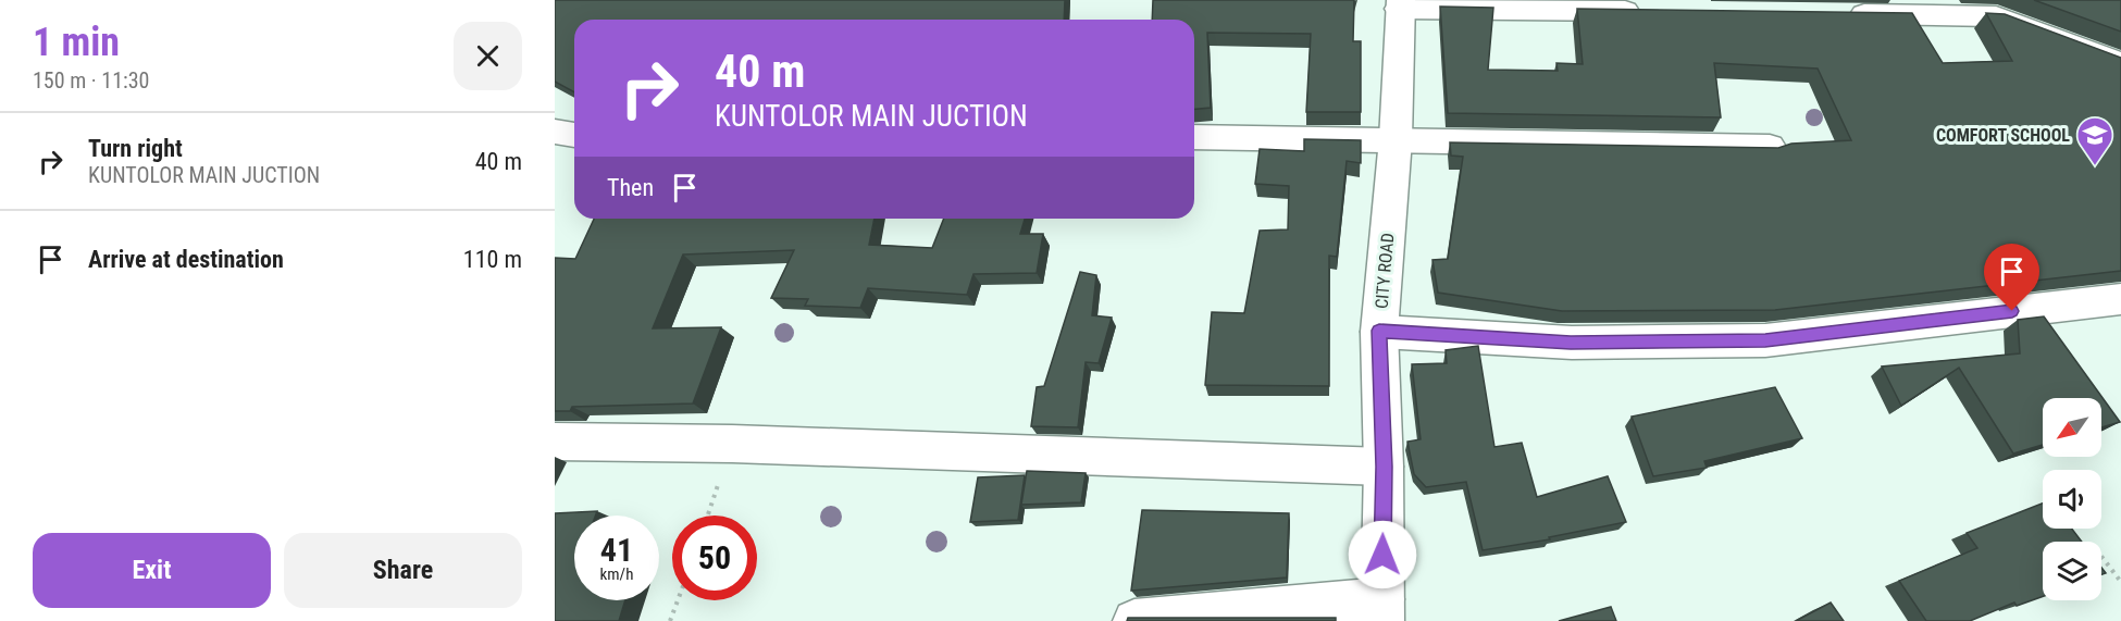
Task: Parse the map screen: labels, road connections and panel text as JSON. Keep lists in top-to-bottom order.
{
  "streets": {
    "street": ["CITY ROAD"]
  },
  "places": {
    "school or university": ["COMFORT SCHOOL"]
  },
  "north": "bottom left",
  "page": {
    "heading": ["1 min", "150 m · 11:30"],
    "turn": ["40 m", "KUNTOLOR MAIN JUCTION"],
    "list": [
      {
        "name": "Turn right",
        "note": "KUNTOLOR MAIN JUCTION",
        "value": "40 m"
      },
      {
        "name": "Arrive at destination",
        "value": "110 m"
      }
    ],
    "then": "Then",
    "speed": "41 km/h",
    "limit": "50",
    "buttons": ["Exit", "Share"]
  }
}
